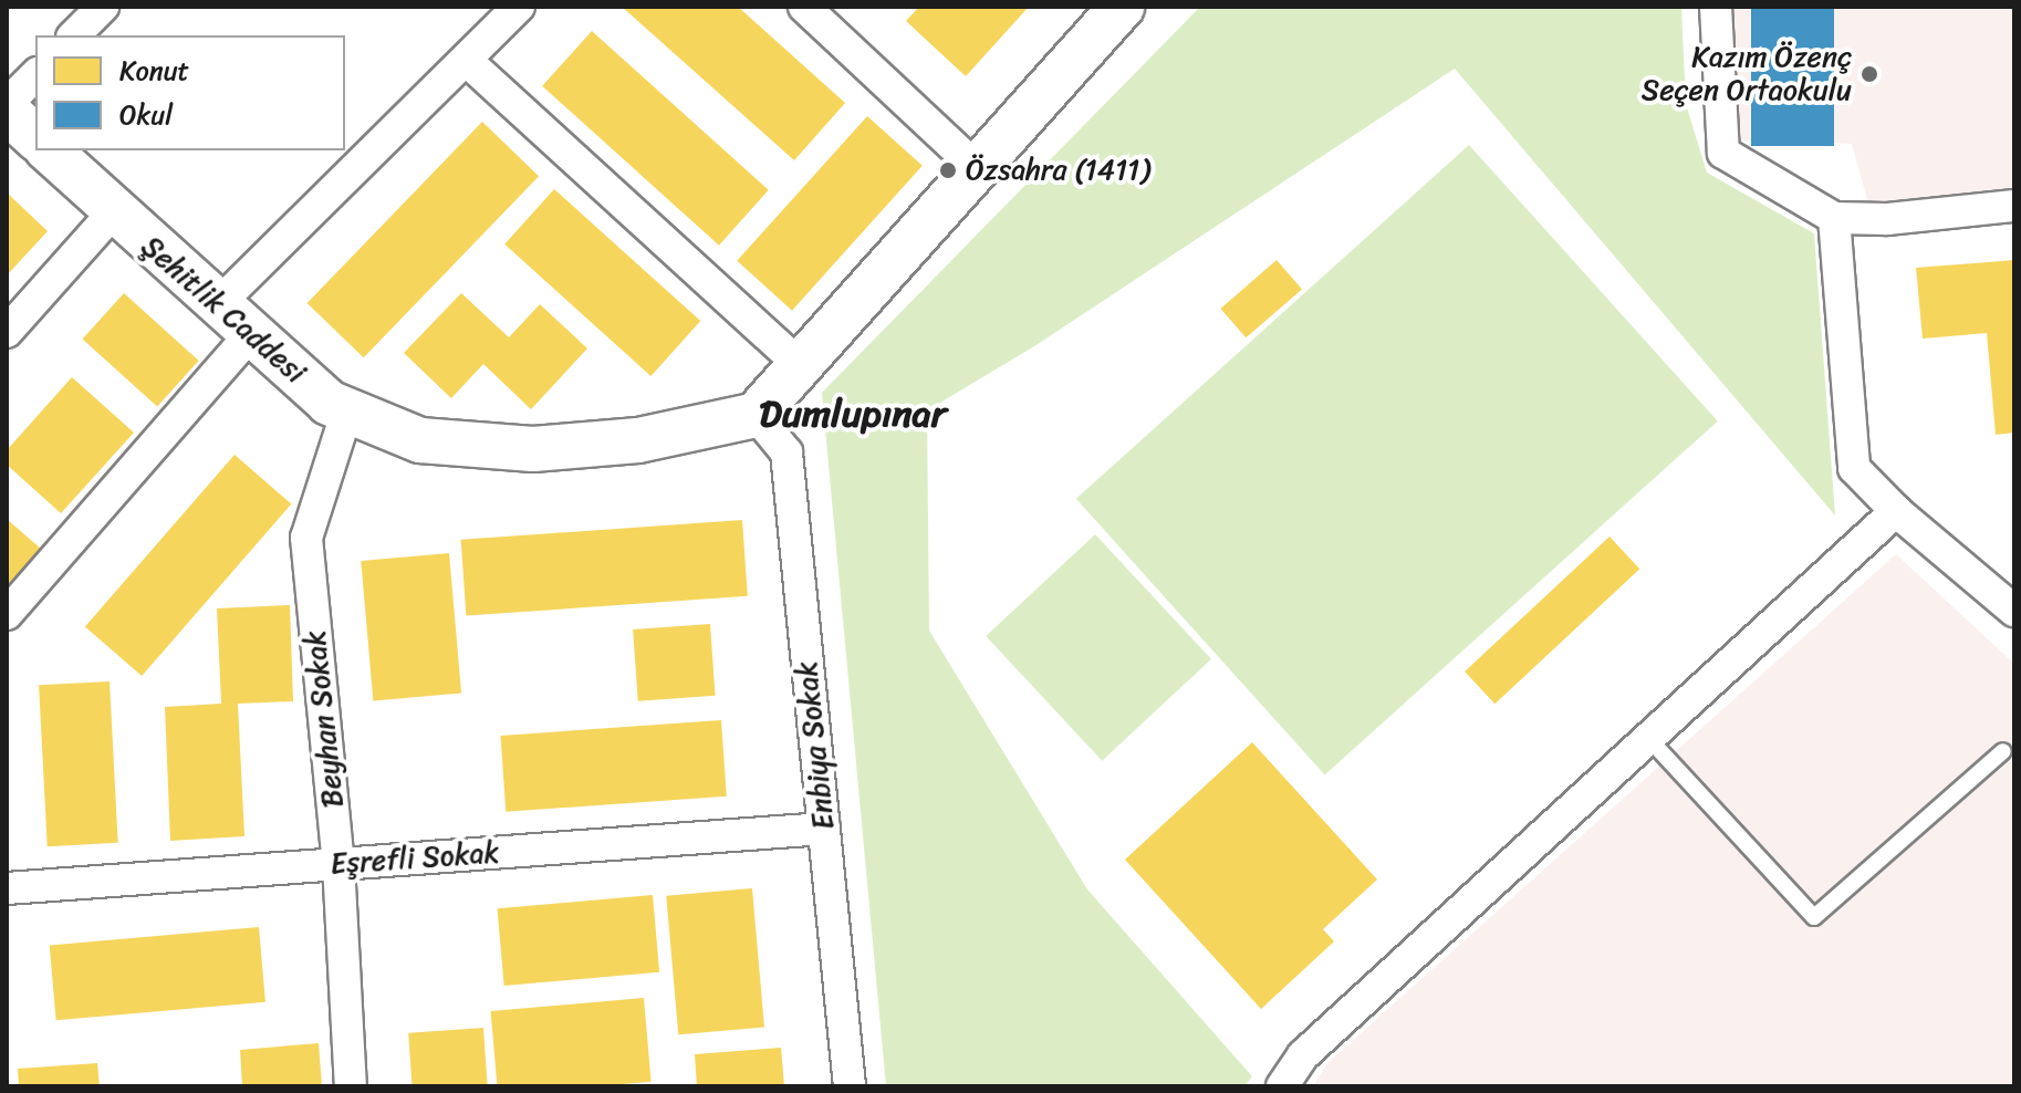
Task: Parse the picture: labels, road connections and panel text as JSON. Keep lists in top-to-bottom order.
{
  "streets": {
    "street": [
      "Şehitlik Caddesi",
      "Beyhan Sokak",
      "Enbiya Sokak",
      "Eşrefli Sokak"
    ]
  },
  "crossings": [
    ["Şehitlik Caddesi", "Beyhan Sokak"],
    ["Şehitlik Caddesi", "Enbiya Sokak"],
    ["Beyhan Sokak", "Eşrefli Sokak"],
    ["Enbiya Sokak", "Eşrefli Sokak"]
  ],
  "districts": ["Dumlupınar"],
  "places": ["Kazım Özenç Seçen Ortaokulu", "Özsahra (1411)"],
  "legend": ["Konut", "Okul"]
}
